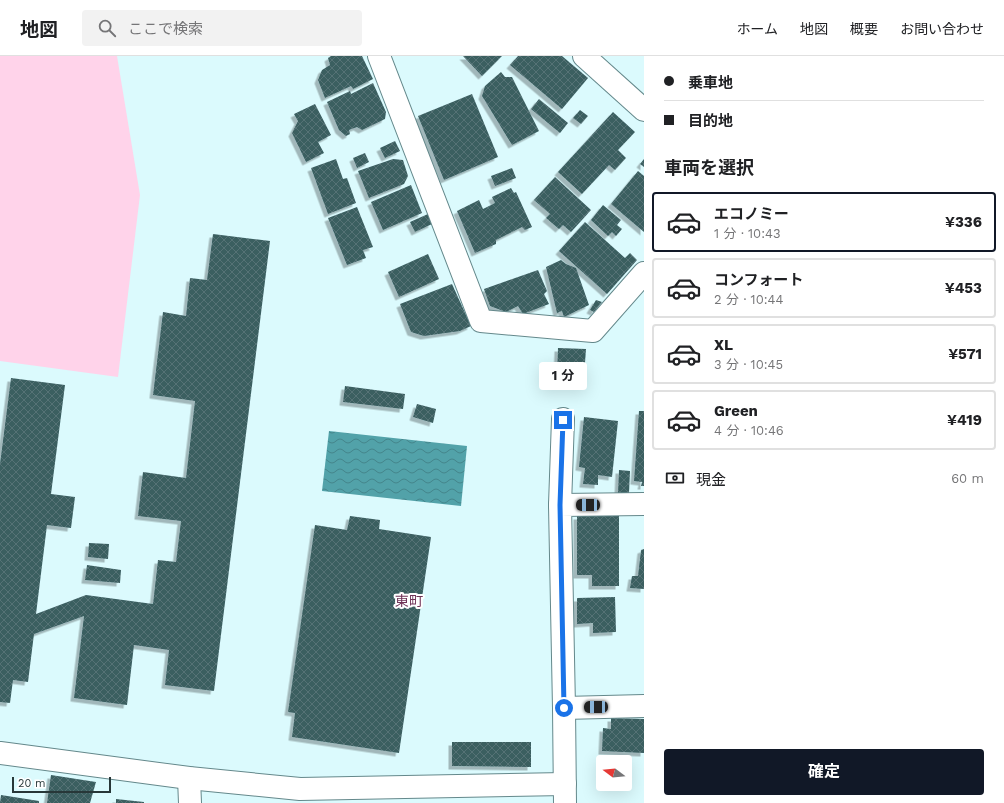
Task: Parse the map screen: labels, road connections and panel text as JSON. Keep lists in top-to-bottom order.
{
  "districts": ["東町"],
  "scale_bar": "20 m",
  "north": "left",
  "page": {
    "header": "地図",
    "search": "ここで検索",
    "nav": [
      "ホーム",
      "地図",
      "概要",
      "お問い合わせ"
    ],
    "banner": ["乗車地", "目的地"],
    "heading": "車両を選択",
    "list": [
      {
        "name": "エコノミー",
        "note": "1 分 · 10:43",
        "value": "¥336"
      },
      {
        "name": "コンフォート",
        "note": "2 分 · 10:44",
        "value": "¥453"
      },
      {
        "name": "XL",
        "note": "3 分 · 10:45",
        "value": "¥571"
      },
      {
        "name": "Green",
        "note": "4 分 · 10:46",
        "value": "¥419"
      }
    ],
    "bubble": "1 分",
    "pay": ["現金", "60 m"],
    "buttons": "確定",
    "scale": "20 m"
  }
}
